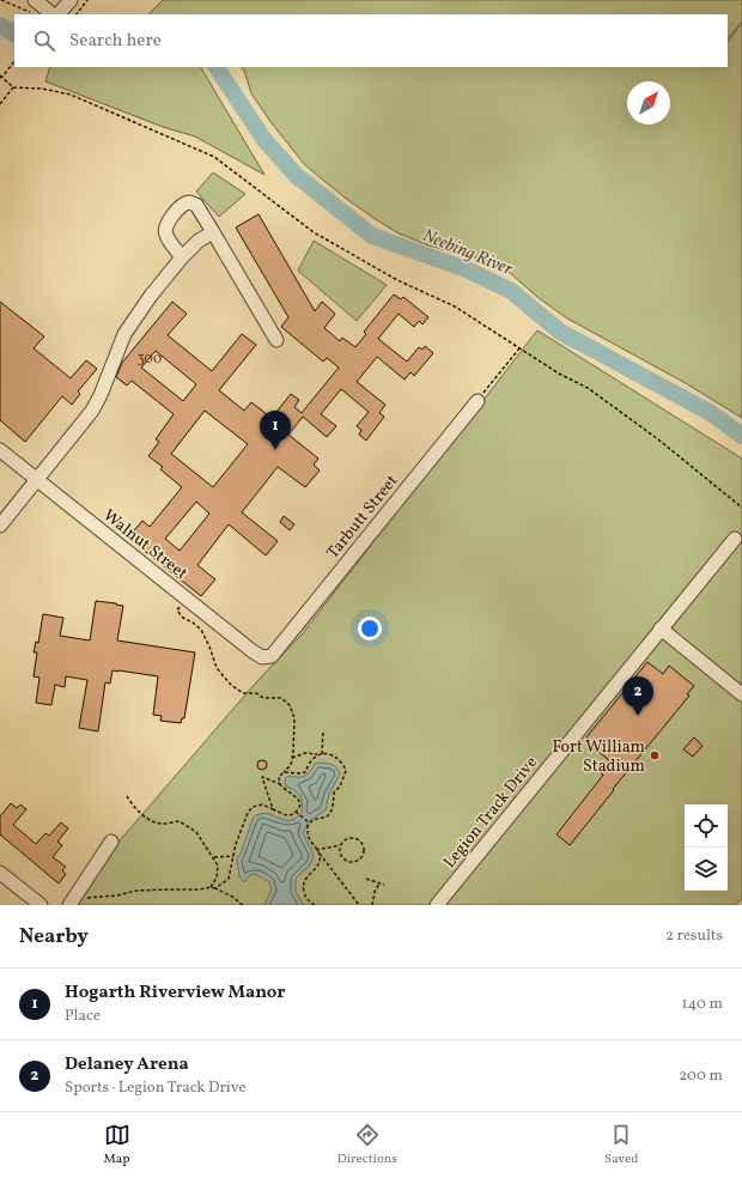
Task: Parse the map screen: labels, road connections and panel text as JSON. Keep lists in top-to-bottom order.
{
  "streets": {
    "street": ["Tarbutt Street", "Walnut Street", "Legion Track Drive"]
  },
  "crossings": [
    ["Tarbutt Street", "Walnut Street"]
  ],
  "water": ["Neebing River"],
  "places": ["Fort William Stadium"],
  "house_numbers": ["300"],
  "north": "top right",
  "page": {
    "search": "Search here",
    "pins": ["1", "2"],
    "heading": ["Nearby", "2 results"],
    "list": [
      {
        "mark": "1",
        "name": "Hogarth Riverview Manor",
        "note": "Place",
        "value": "140 m"
      },
      {
        "mark": "2",
        "name": "Delaney Arena",
        "note": "Sports · Legion Track Drive",
        "value": "200 m"
      }
    ],
    "nav": ["Map", "Directions", "Saved"]
  }
}
